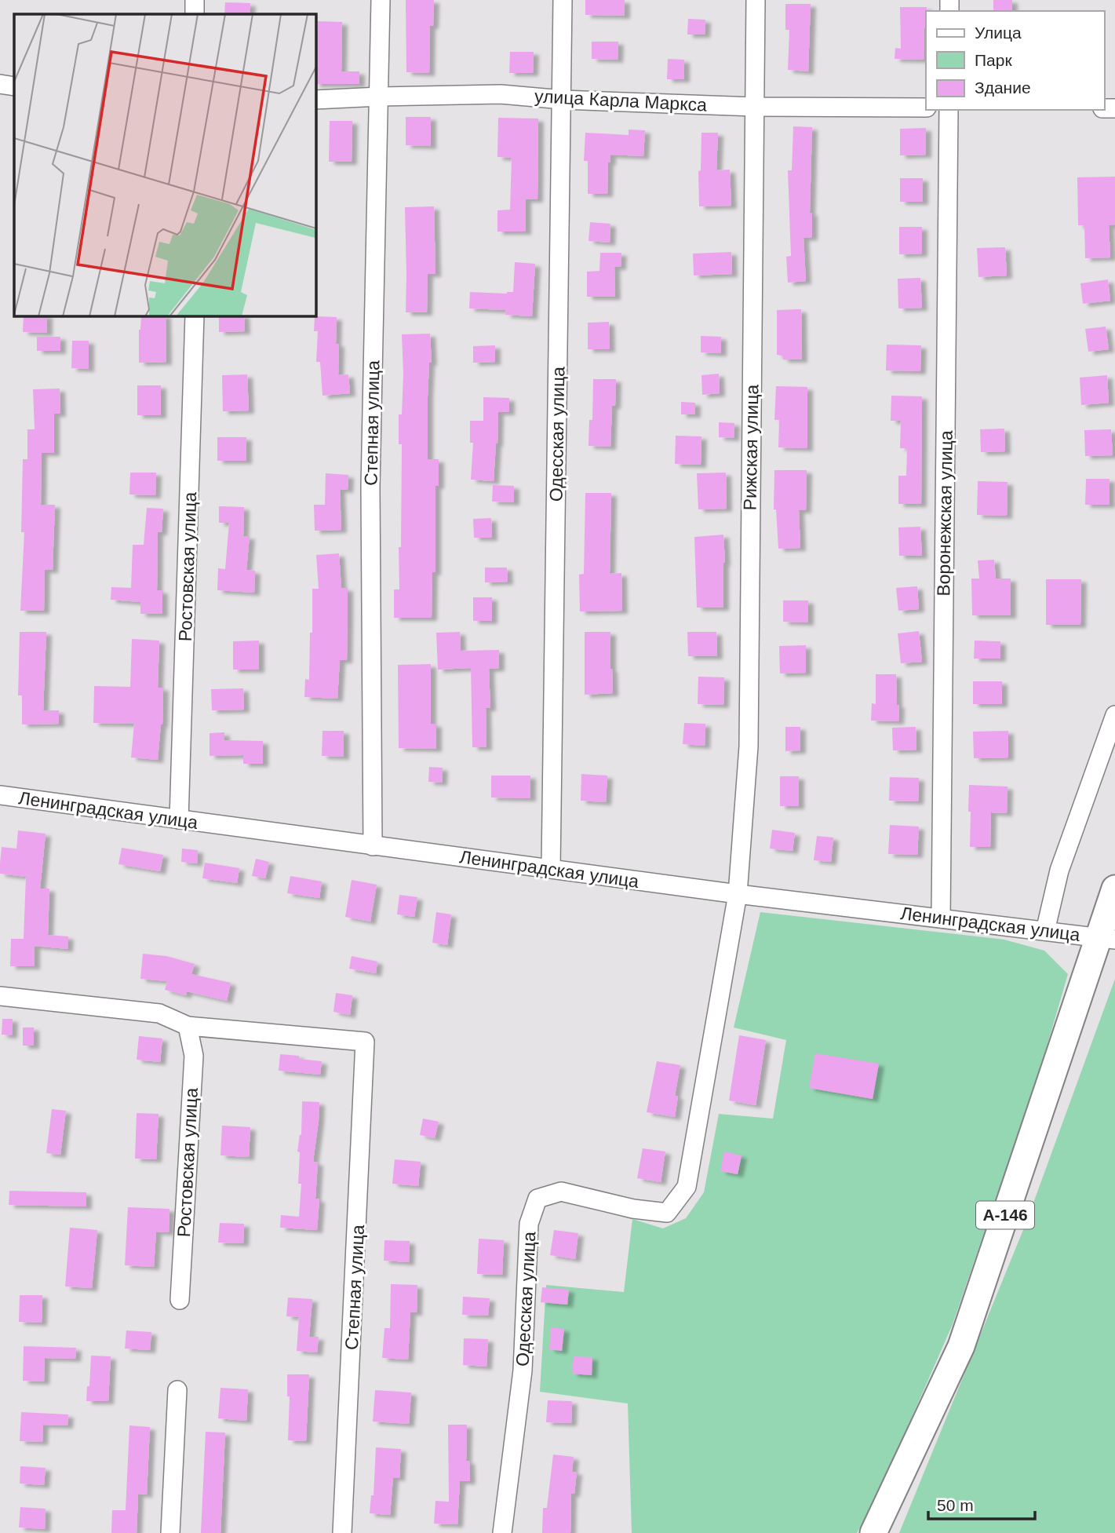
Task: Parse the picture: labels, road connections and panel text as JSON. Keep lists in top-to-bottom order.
{
  "streets": {
    "highway": ["А-146"],
    "street": [
      "улица Карла Маркса",
      "Степная улица",
      "Одесская улица",
      "Рижская улица",
      "Воронежская улица",
      "Ростовская улица",
      "Ленинградская улица"
    ]
  },
  "crossings": [
    ["улица Карла Маркса", "Степная улица"],
    ["улица Карла Маркса", "Одесская улица"],
    ["улица Карла Маркса", "Рижская улица"],
    ["Степная улица", "Ростовская улица"],
    ["Степная улица", "Ленинградская улица"],
    ["Одесская улица", "Рижская улица"],
    ["Одесская улица", "Ленинградская улица"],
    ["Рижская улица", "Ленинградская улица"],
    ["Воронежская улица", "Ленинградская улица"],
    ["Ростовская улица", "Ленинградская улица"],
    ["Ленинградская улица", "А-146"]
  ],
  "legend": ["Улица", "Парк", "Здание"],
  "scale_bar": "50 m"
}
